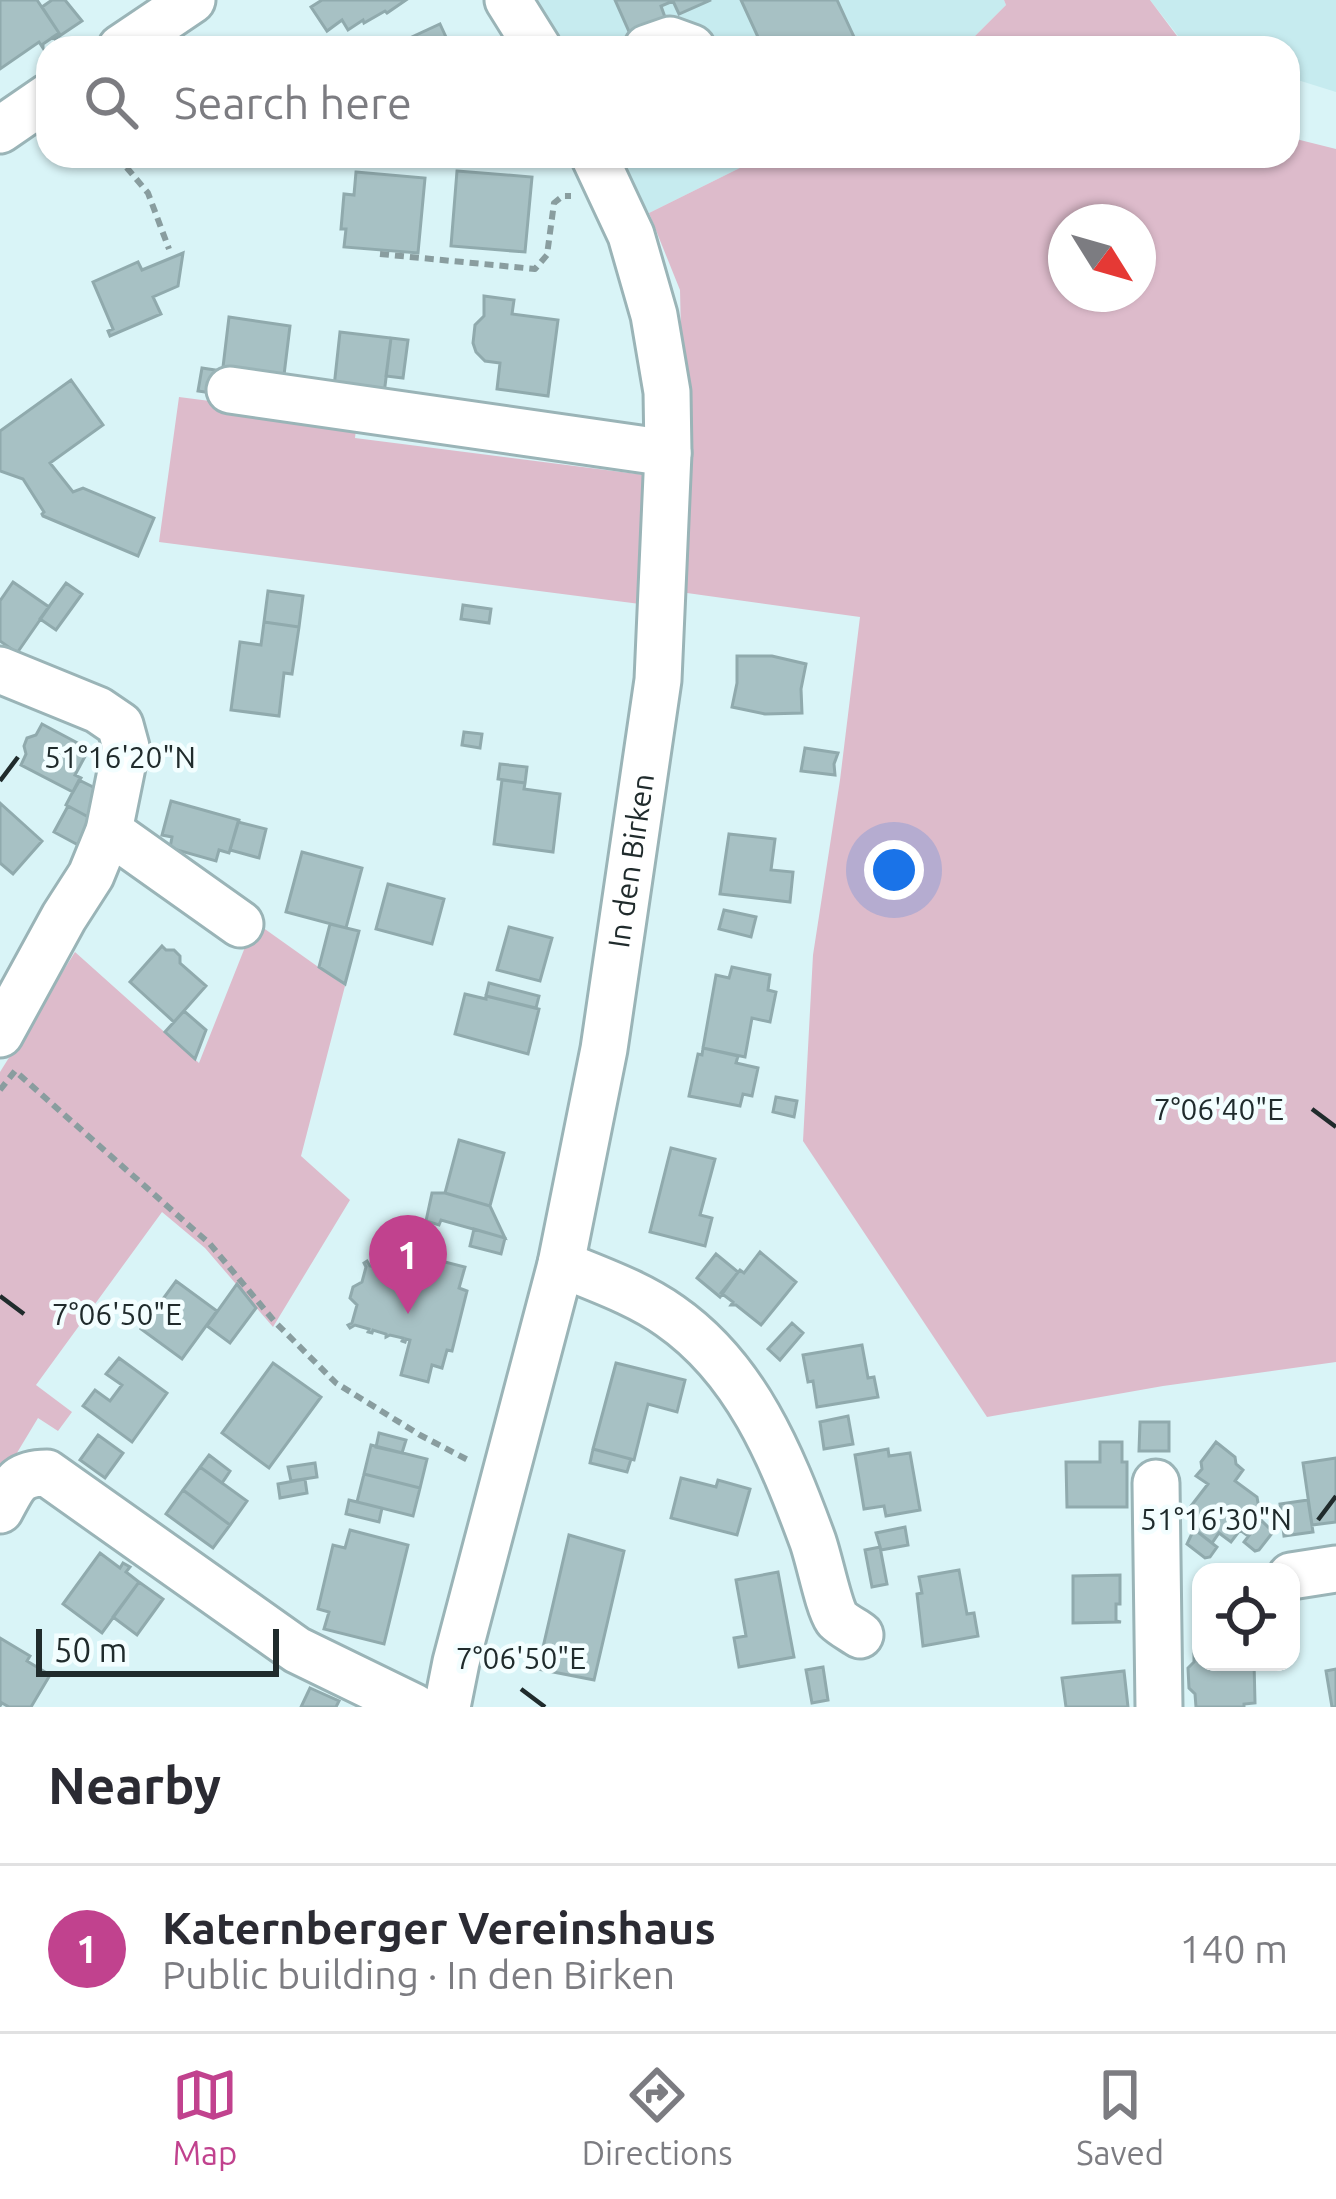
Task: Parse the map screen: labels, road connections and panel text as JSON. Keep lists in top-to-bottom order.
{
  "streets": {
    "street": ["In den Birken"]
  },
  "scale_bar": "50 m",
  "north": "bottom right",
  "page": {
    "search": "Search here",
    "pins": "1",
    "scale": "50 m",
    "heading": "Nearby",
    "list": [
      {
        "mark": "1",
        "name": "Katernberger Vereinshaus",
        "note": "Public building · In den Birken",
        "value": "140 m"
      }
    ],
    "nav": ["Map", "Directions", "Saved"]
  },
  "coordinates": [
    "51°16'20\"N",
    "7°06'40\"E",
    "7°06'50\"E",
    "51°16'30\"N"
  ]
}
